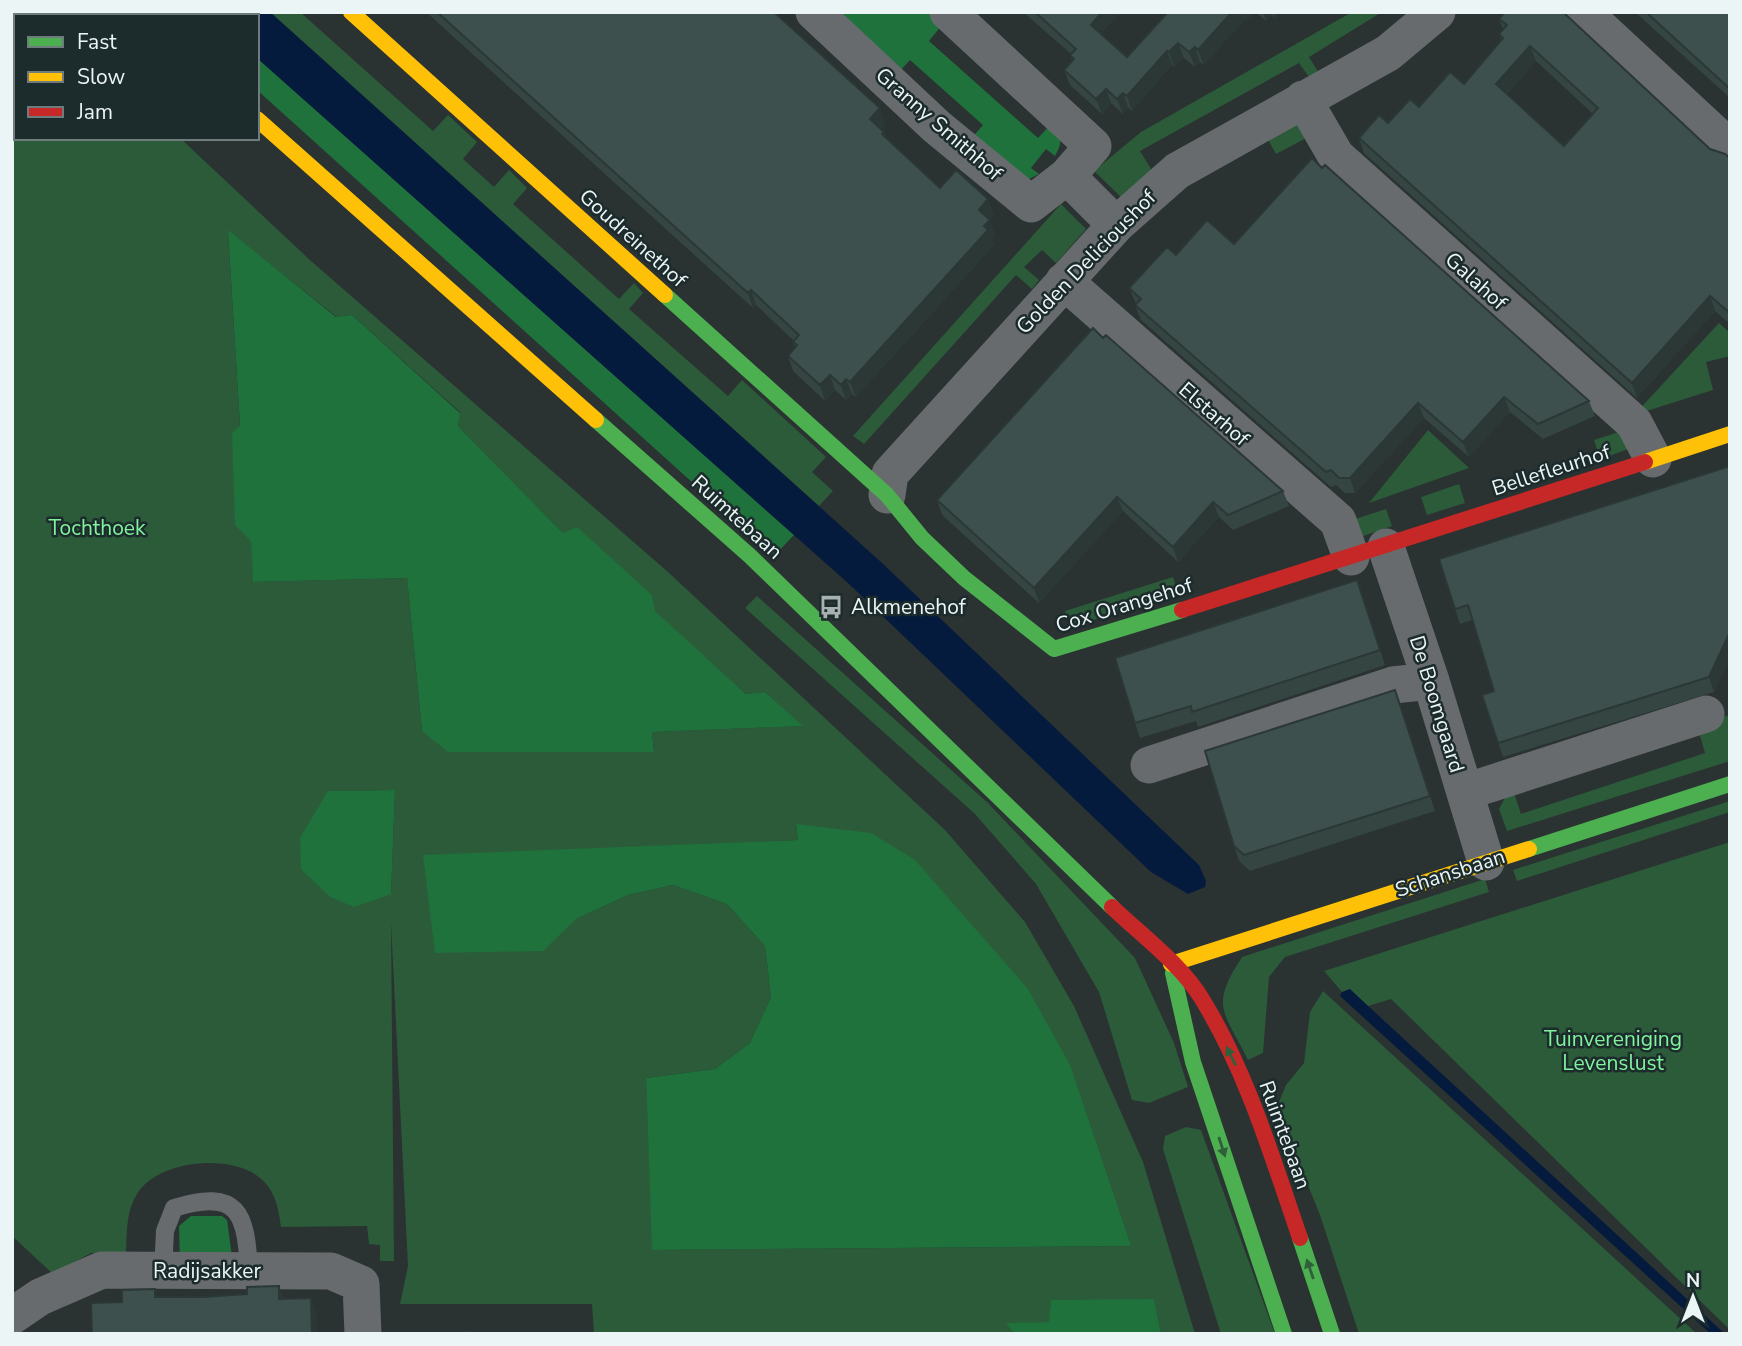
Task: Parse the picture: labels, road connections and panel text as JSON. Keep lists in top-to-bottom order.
{
  "streets": {
    "street": [
      "Granny Smithhof",
      "Goudreinethof",
      "Golden Delicioushof",
      "Galahof",
      "Elstarhof",
      "Bellefleurhof",
      "Ruimtebaan",
      "Cox Orangehof",
      "De Boomgaard",
      "Schansbaan",
      "Radijsakker"
    ]
  },
  "crossings": [
    ["Goudreinethof", "Golden Delicioushof"],
    ["Goudreinethof", "Cox Orangehof"],
    ["Golden Delicioushof", "Galahof"],
    ["Golden Delicioushof", "Elstarhof"],
    ["Golden Delicioushof", "Cox Orangehof"],
    ["Galahof", "Bellefleurhof"],
    ["Elstarhof", "Cox Orangehof"],
    ["Bellefleurhof", "Cox Orangehof"],
    ["Bellefleurhof", "De Boomgaard"],
    ["Ruimtebaan", "Schansbaan"],
    ["Cox Orangehof", "De Boomgaard"],
    ["De Boomgaard", "Schansbaan"]
  ],
  "parks": ["Tochthoek", "Tuinvereniging Levenslust"],
  "places": {
    "bus stop": ["Alkmenehof"]
  },
  "legend": ["Fast", "Slow", "Jam"],
  "north": "top"
}
